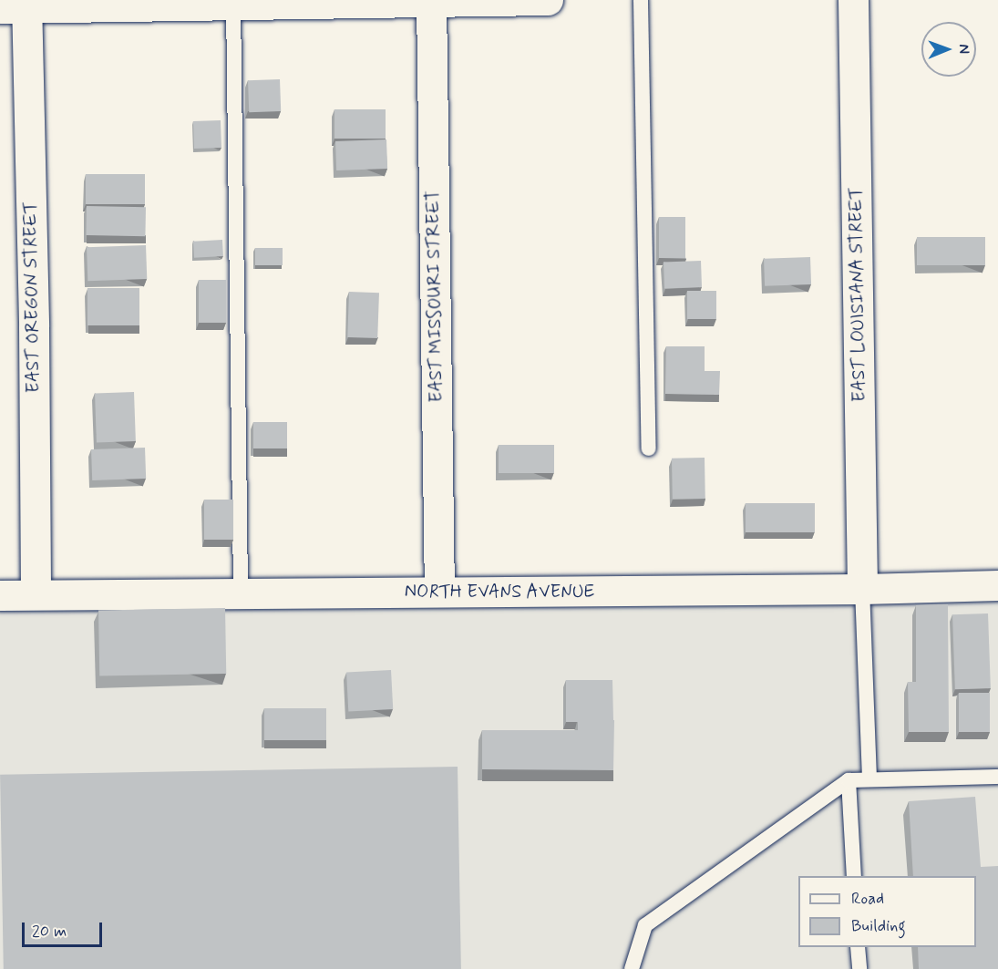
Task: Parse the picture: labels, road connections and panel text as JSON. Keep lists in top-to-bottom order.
{
  "streets": {
    "street": [
      "EAST LOUISIANA STREET",
      "EAST MISSOURI STREET",
      "EAST OREGON STREET",
      "NORTH EVANS AVENUE"
    ]
  },
  "crossings": [
    ["EAST LOUISIANA STREET", "NORTH EVANS AVENUE"],
    ["EAST MISSOURI STREET", "NORTH EVANS AVENUE"],
    ["EAST OREGON STREET", "NORTH EVANS AVENUE"]
  ],
  "legend": ["Road", "Building"],
  "scale_bar": "20 m",
  "north": "right"
}
